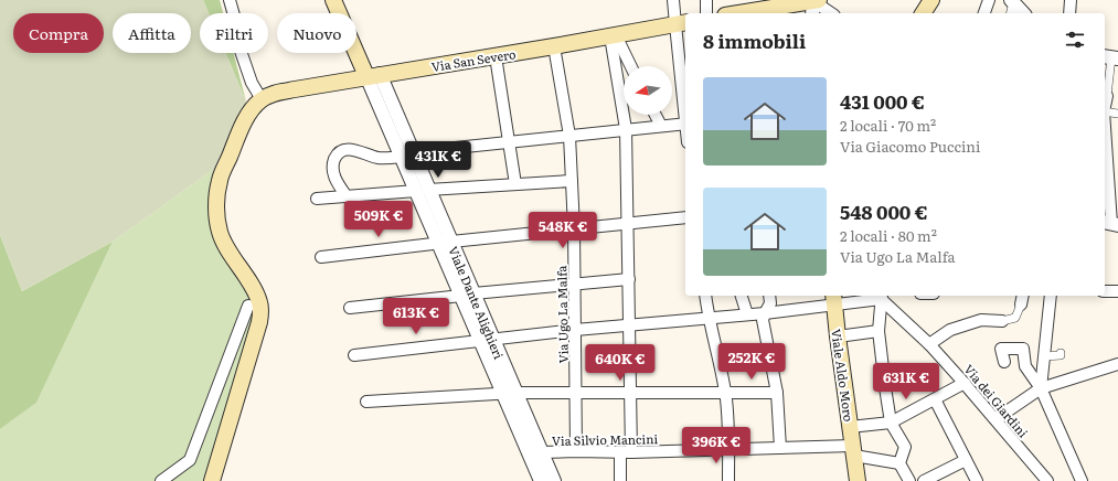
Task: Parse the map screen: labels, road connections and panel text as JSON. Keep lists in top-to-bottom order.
{
  "streets": {
    "main road": ["Via San Severo", "Viale Aldo Moro"],
    "street": [
      "Viale Dante Alighieri",
      "Via Ugo La Malfa",
      "Via dei Giardini",
      "Via Silvio Mancini"
    ]
  },
  "crossings": [
    ["Via San Severo", "Viale Dante Alighieri"],
    ["Via San Severo", "Via Ugo La Malfa"],
    ["Viale Dante Alighieri", "Via Silvio Mancini"],
    ["Via Ugo La Malfa", "Via Silvio Mancini"],
    ["Viale Aldo Moro", "Via Silvio Mancini"]
  ],
  "north": "left",
  "page": {
    "chip": [
      "Compra",
      "Affitta",
      "Filtri",
      "Nuovo"
    ],
    "heading": "8 immobili",
    "list": [
      {
        "name": "431 000 €",
        "note": "2 locali · 70 m² · Via Giacomo Puccini"
      },
      {
        "name": "548 000 €",
        "note": "2 locali · 80 m² · Via Ugo La Malfa"
      }
    ],
    "price": [
      "431K €",
      "509K €",
      "548K €",
      "613K €",
      "252K €",
      "640K €",
      "631K €",
      "396K €"
    ]
  }
}
